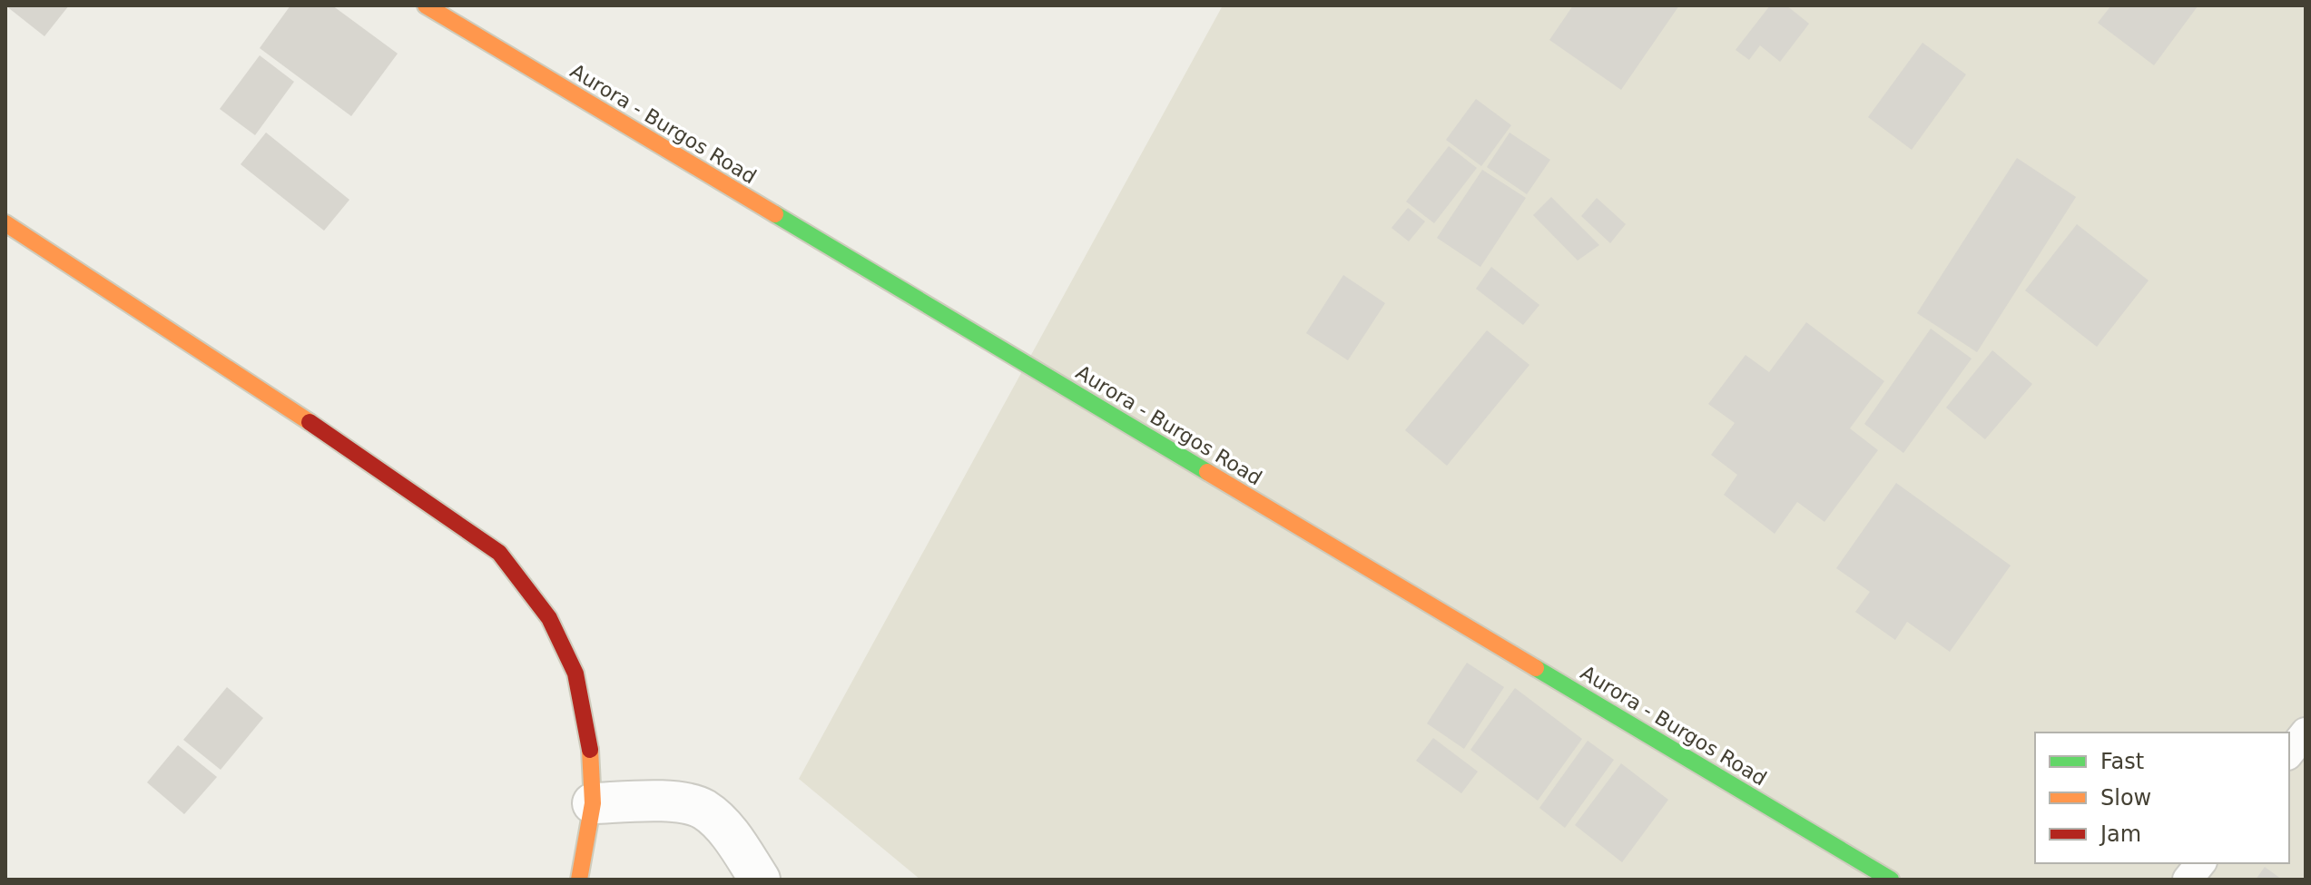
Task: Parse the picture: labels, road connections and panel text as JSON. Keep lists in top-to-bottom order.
{
  "streets": {
    "main road": ["Aurora - Burgos Road"]
  },
  "legend": ["Fast", "Slow", "Jam"]
}
